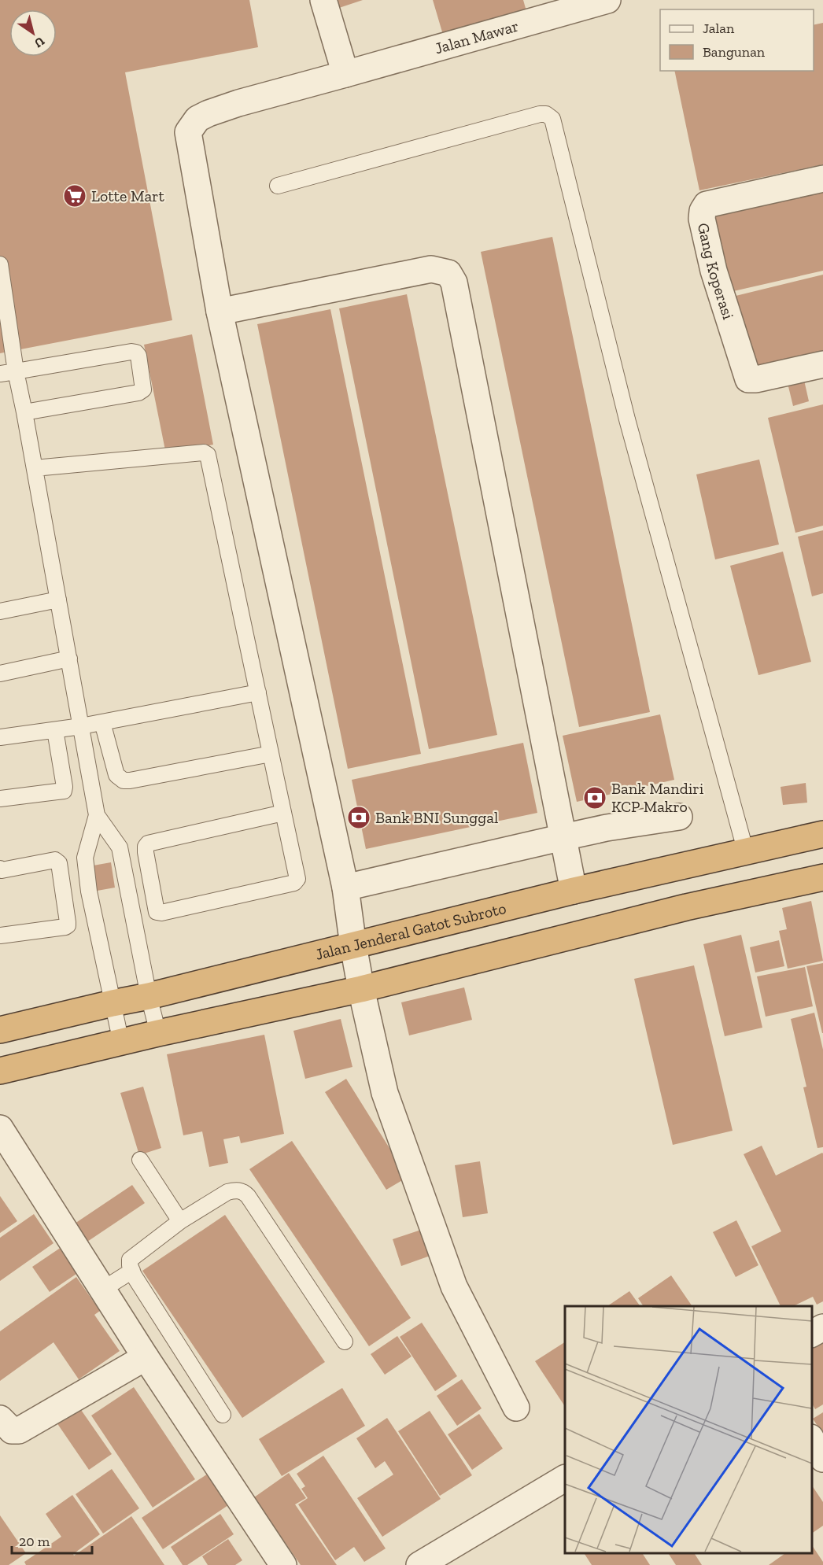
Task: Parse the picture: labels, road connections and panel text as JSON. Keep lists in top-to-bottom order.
{
  "streets": {
    "highway": ["Jalan Jenderal Gatot Subroto"],
    "street": ["Jalan Mawar", "Gang Koperasi"]
  },
  "places": {
    "supermarket": ["Lotte Mart"],
    "bank": ["Bank Mandiri KCP Makro", "Bank BNI Sunggal"]
  },
  "legend": ["Jalan", "Bangunan"],
  "scale_bar": "20 m",
  "north": "bottom right"
}
